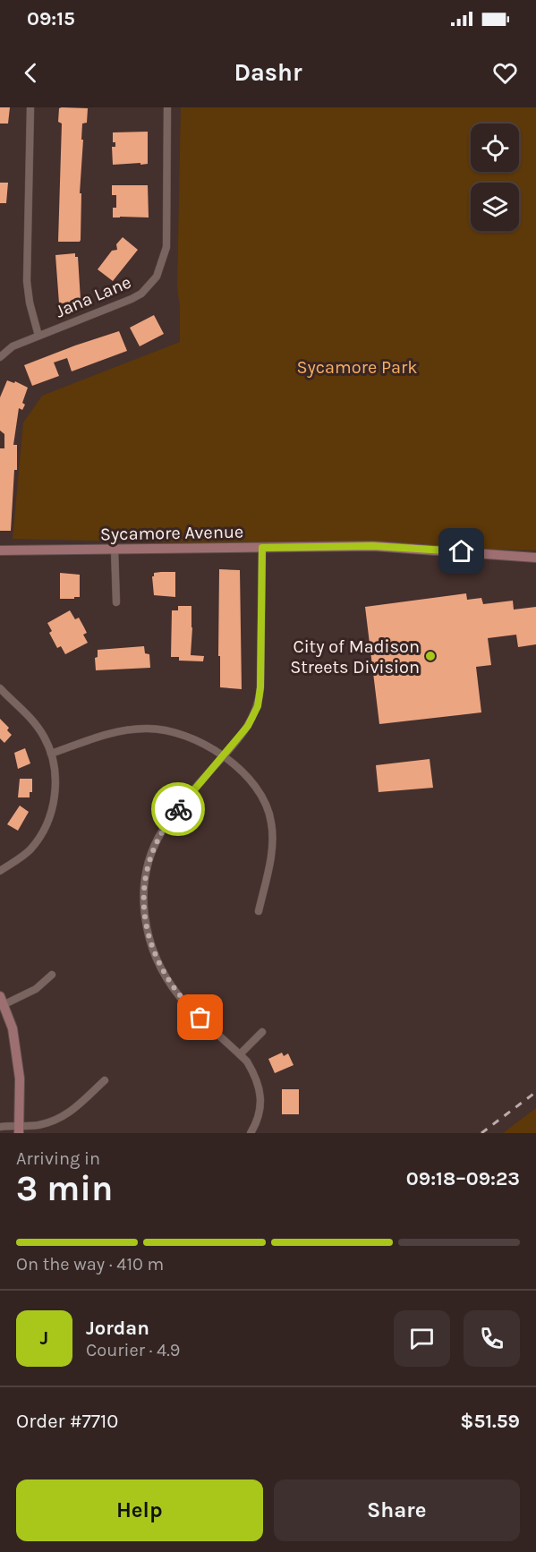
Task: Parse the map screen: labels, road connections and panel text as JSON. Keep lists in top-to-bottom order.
{
  "streets": {
    "street": ["Jana Lane", "Sycamore Avenue"]
  },
  "parks": ["Sycamore Park"],
  "places": ["City of Madison Streets Division"],
  "page": {
    "status": "09:15",
    "header": "Dashr",
    "heading": ["3 min", "Arriving in", "09:18–09:23"],
    "panel": [
      "Jordan",
      "Courier · 4.9",
      "Order #7710",
      "$51.59"
    ],
    "bar": "On the way · 410 m",
    "round": "J",
    "buttons": ["Help", "Share"]
  }
}
